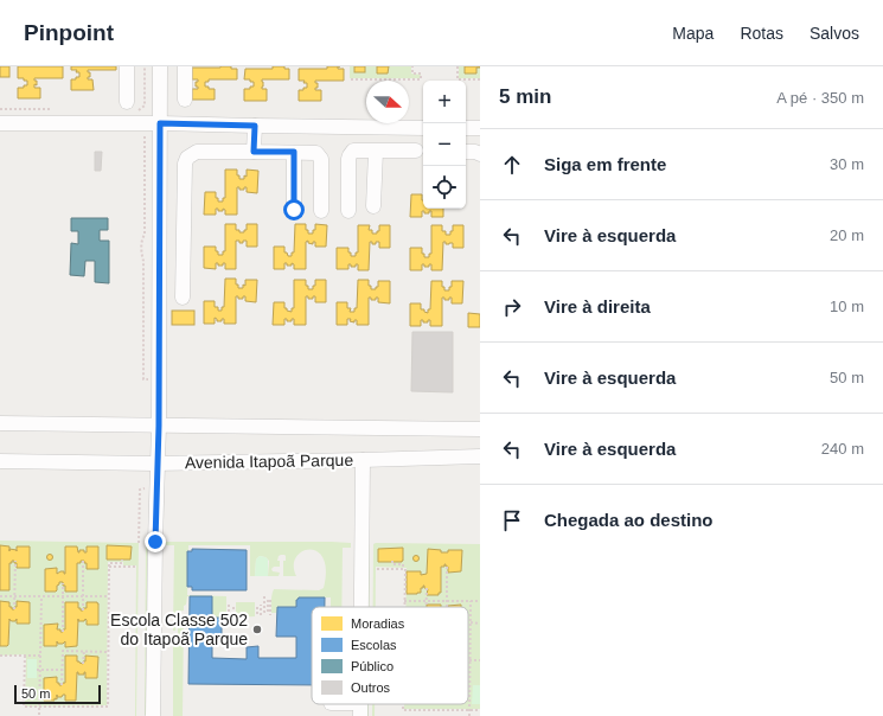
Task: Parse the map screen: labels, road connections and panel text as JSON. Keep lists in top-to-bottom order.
{
  "streets": {
    "street": ["Avenida Itapoã Parque"]
  },
  "places": ["Escola Classe 502 do Itapoã Parque"],
  "legend": [
    "Moradias",
    "Escolas",
    "Público",
    "Outros"
  ],
  "scale_bar": "50 m",
  "north": "right",
  "page": {
    "header": "Pinpoint",
    "nav": ["Mapa", "Rotas", "Salvos"],
    "heading": ["5 min", "A pé · 350 m"],
    "map_buttons": ["+", "−"],
    "list": [
      ["Siga em frente", "30 m"],
      ["Vire à esquerda", "20 m"],
      ["Vire à direita", "10 m"],
      ["Vire à esquerda", "50 m"],
      ["Vire à esquerda", "240 m"],
      "Chegada ao destino"
    ],
    "scale": "50 m"
  }
}
